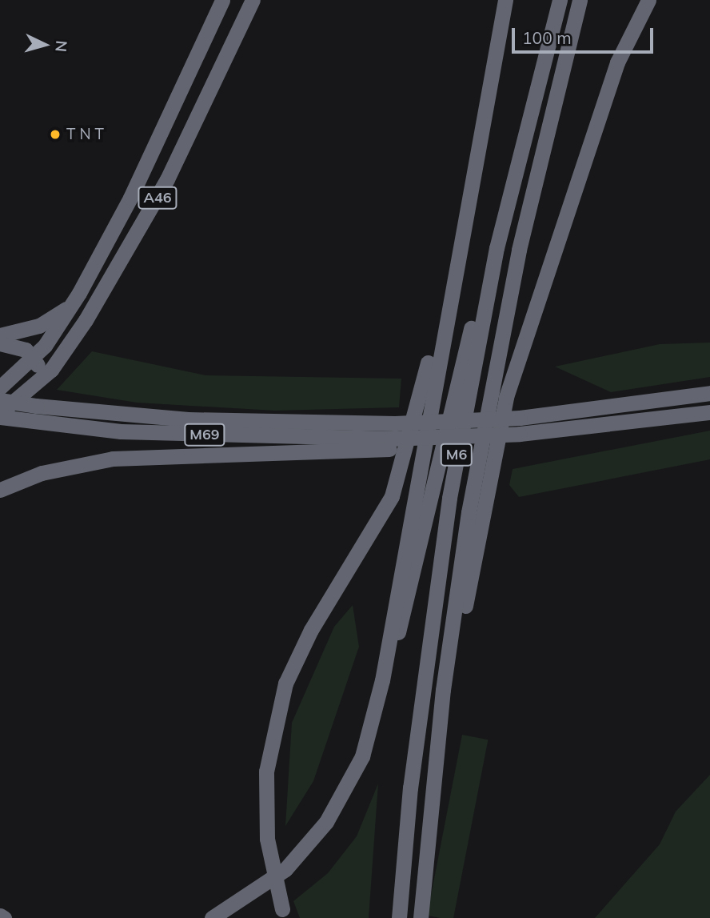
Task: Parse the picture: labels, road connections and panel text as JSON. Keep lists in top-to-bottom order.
{
  "streets": {
    "highway": ["A46", "M69", "M6"]
  },
  "places": ["T N T"],
  "scale_bar": "100 m",
  "north": "right"
}
